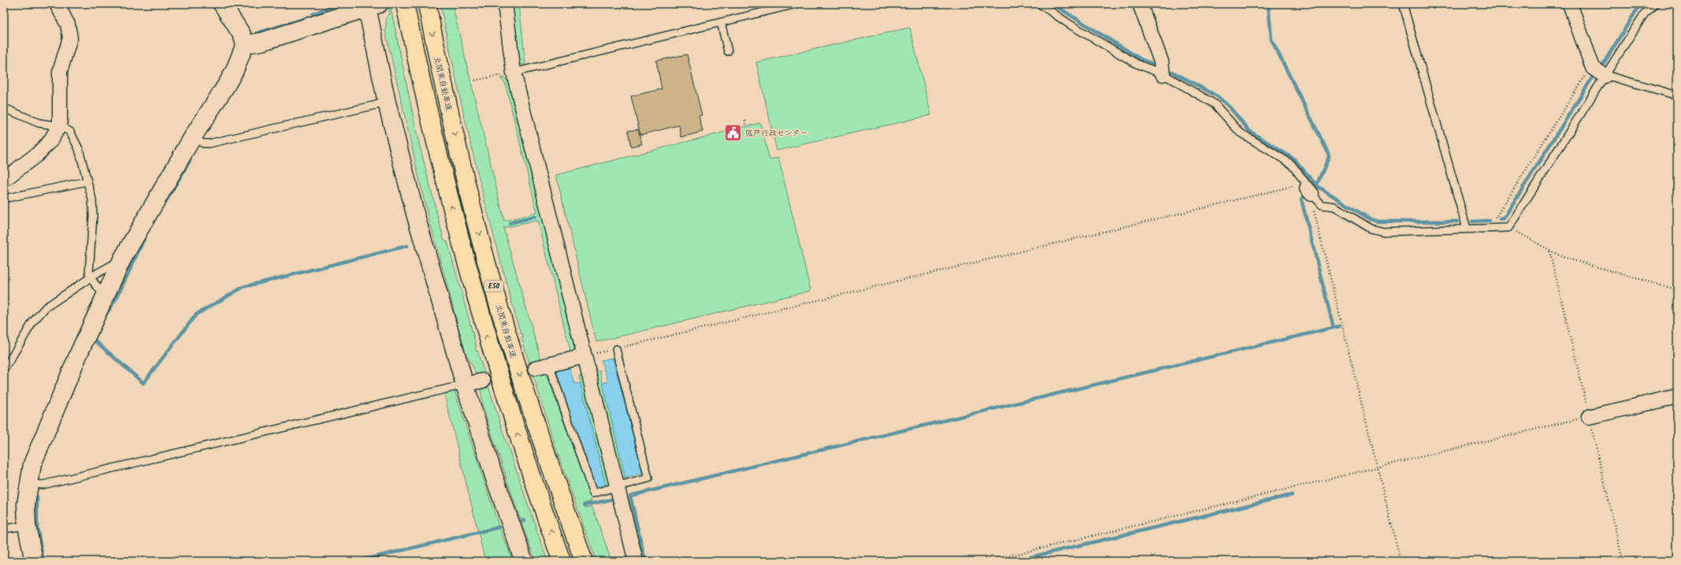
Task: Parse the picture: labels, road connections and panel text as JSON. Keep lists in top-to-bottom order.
{
  "streets": {
    "highway": ["北関東自動車道", "E50"]
  },
  "places": {
    "public building": ["強戸行政センター"]
  }
}
